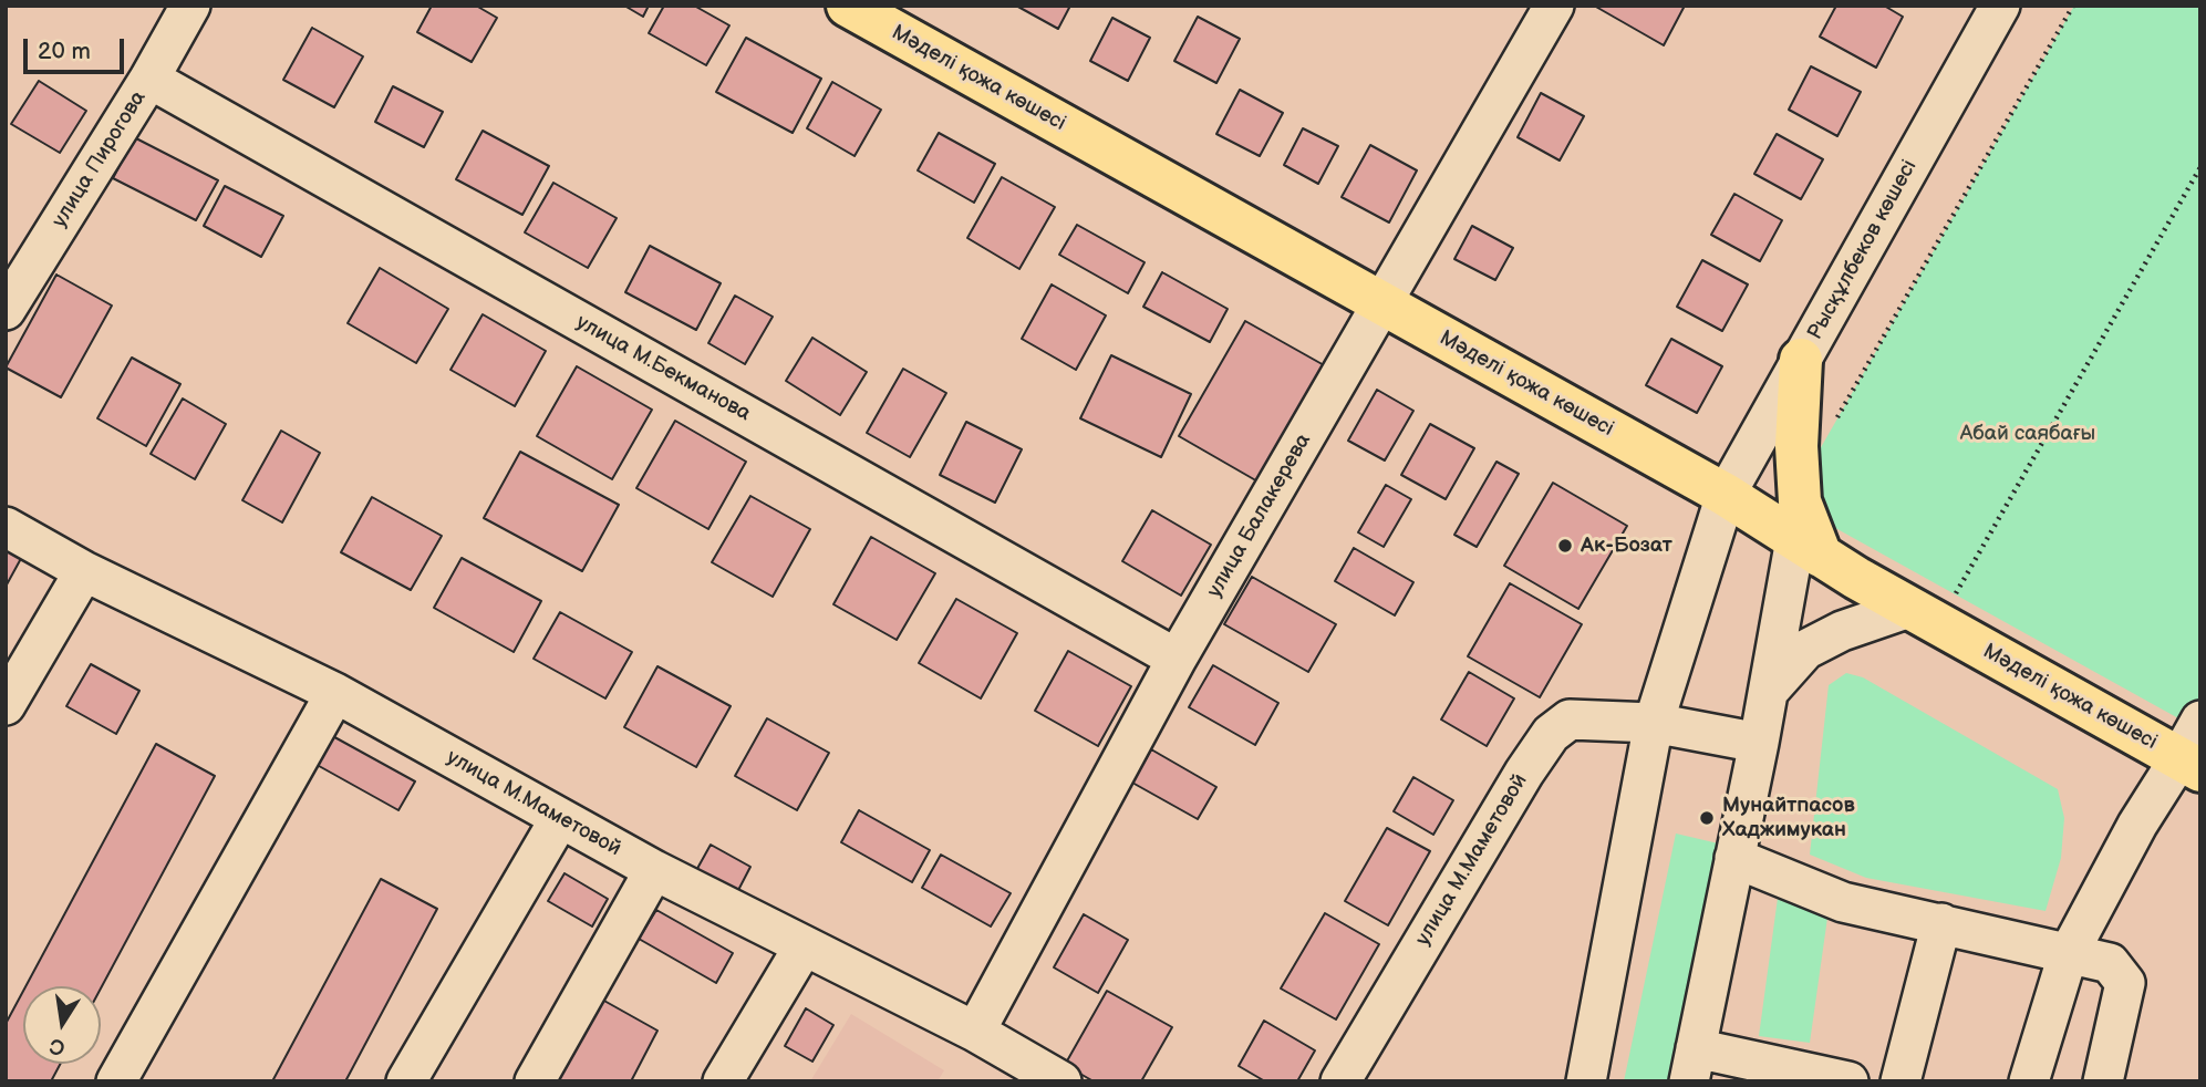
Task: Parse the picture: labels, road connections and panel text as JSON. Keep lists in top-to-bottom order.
{
  "streets": {
    "main road": ["Мәделі қожа көшесі"],
    "street": [
      "улица Пирогова",
      "Рысқұлбеков көшесі",
      "улица М.Бекманова",
      "улица Балакерева",
      "улица М.Маметовой"
    ]
  },
  "crossings": [
    ["Мәделі қожа көшесі", "Рысқұлбеков көшесі"],
    ["Мәделі қожа көшесі", "улица Балакерева"],
    ["улица Пирогова", "улица М.Бекманова"],
    ["Рысқұлбеков көшесі", "улица М.Маметовой"],
    ["улица М.Бекманова", "улица Балакерева"],
    ["улица Балакерева", "улица М.Маметовой"]
  ],
  "parks": ["Абай саябағы"],
  "places": ["Ак-Бозат", "Мунайтпасов Хаджимукан"],
  "scale_bar": "20 m",
  "north": "bottom"
}
